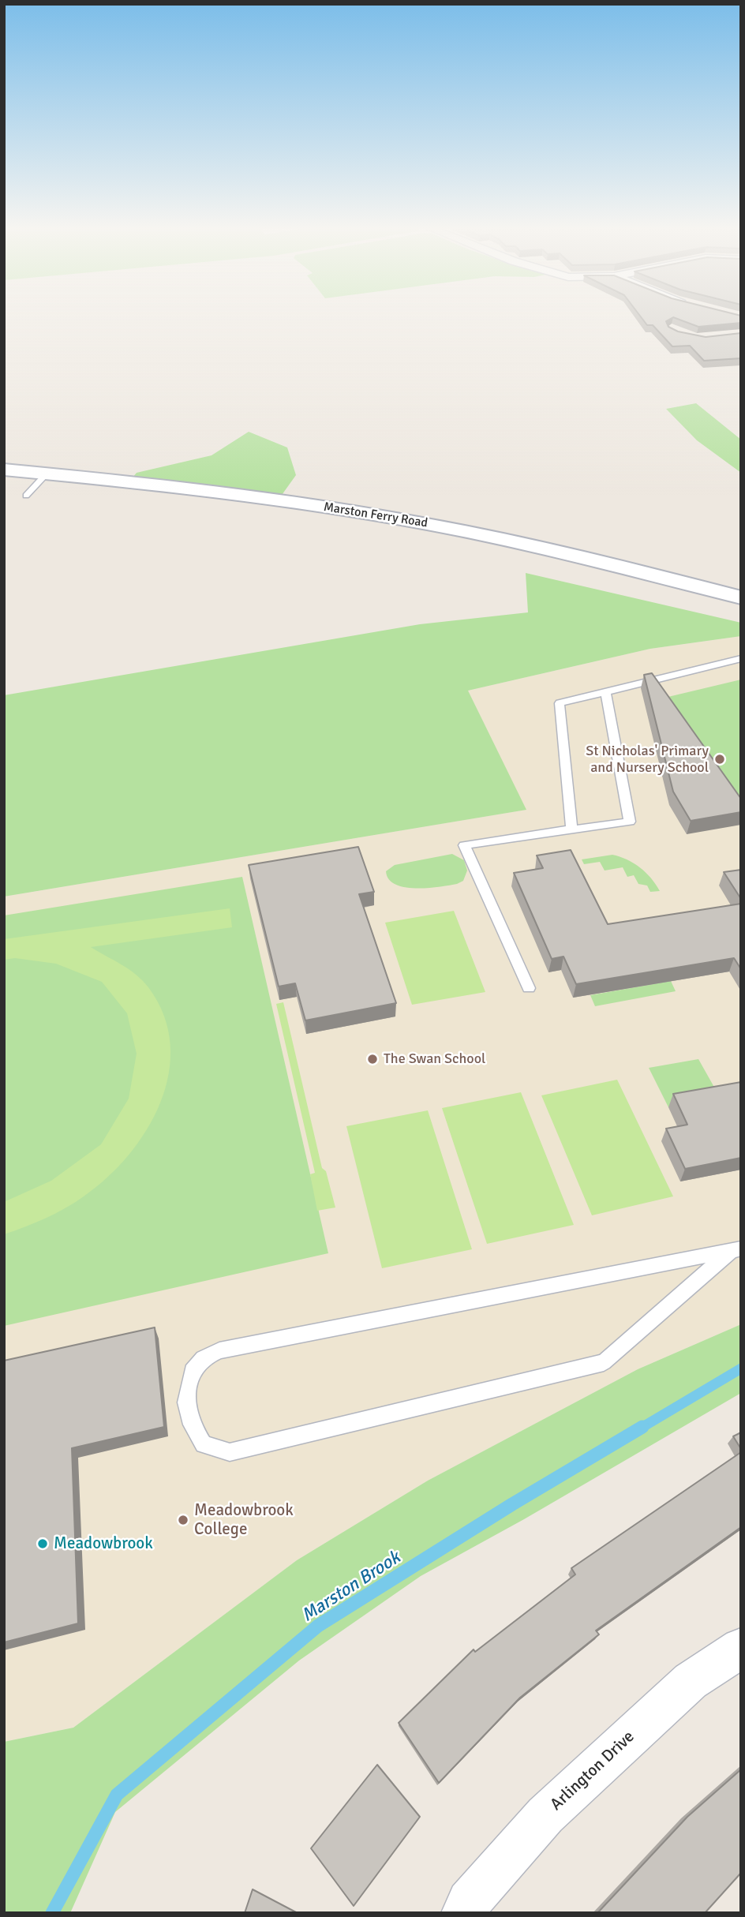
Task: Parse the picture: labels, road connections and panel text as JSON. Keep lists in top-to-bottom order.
{
  "streets": {
    "main road": ["Marston Ferry Road"],
    "street": ["Arlington Drive"]
  },
  "water": ["Marston Brook"],
  "places": [
    "St Nicholas' Primary and Nursery School",
    "The Swan School",
    "Meadowbrook College",
    "Meadowbrook"
  ]
}
